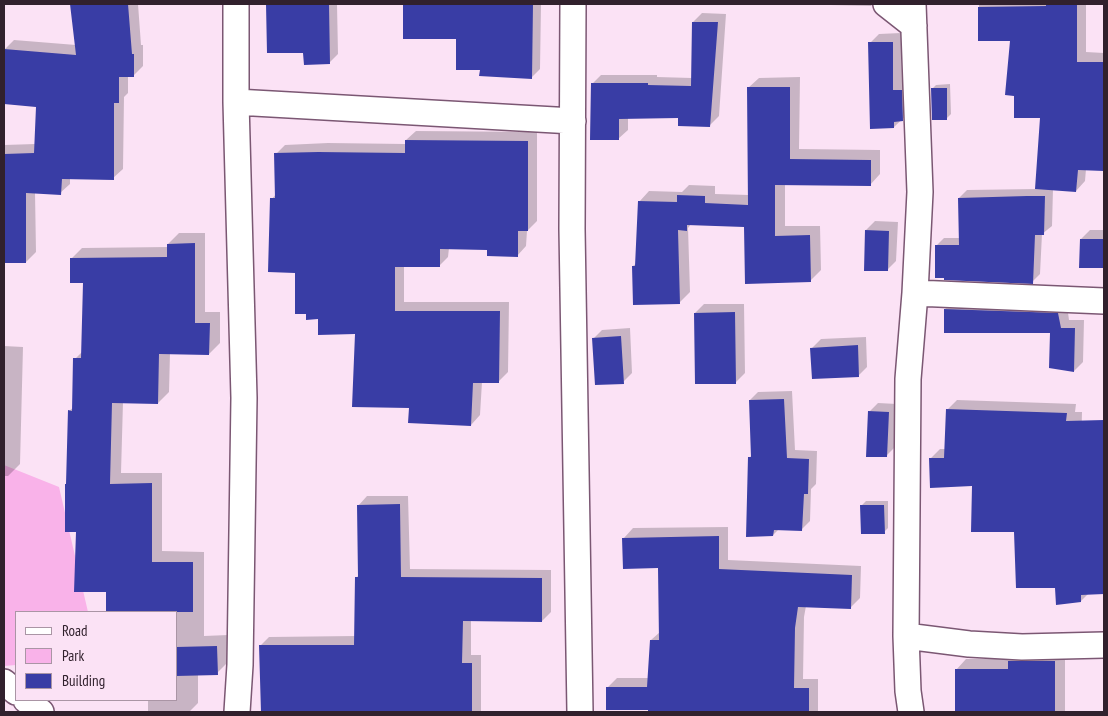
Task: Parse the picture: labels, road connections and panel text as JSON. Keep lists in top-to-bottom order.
{
  "legend": ["Road", "Park", "Building"]
}
